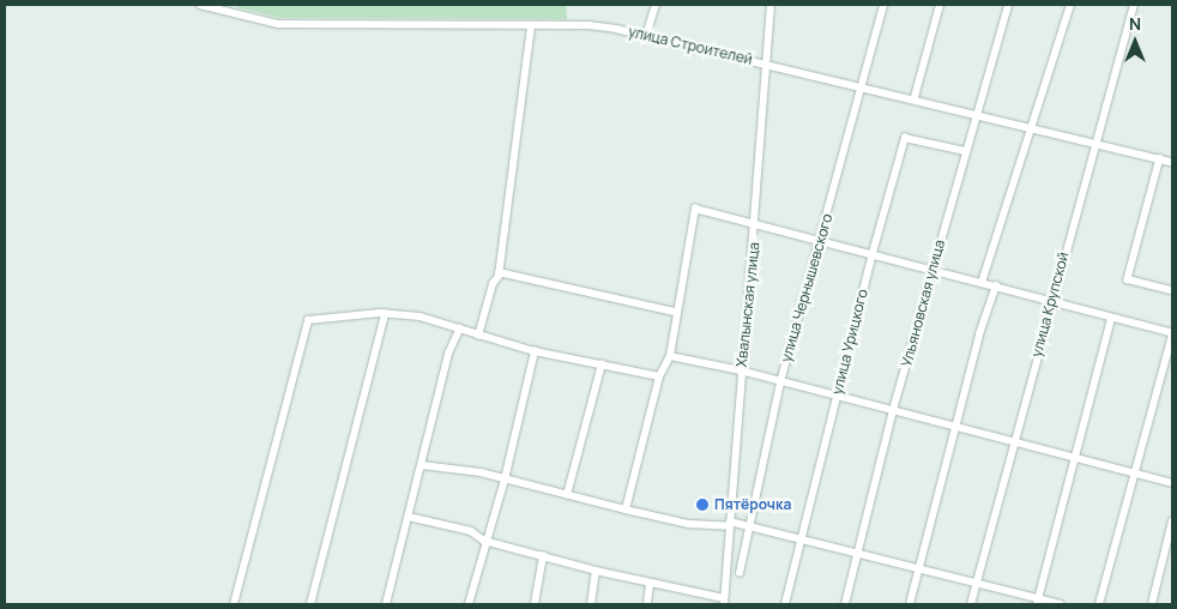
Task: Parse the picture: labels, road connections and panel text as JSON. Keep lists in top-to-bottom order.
{
  "streets": {
    "street": [
      "улица Строителей",
      "улица Чернышевского",
      "Ульяновская улица",
      "Хвалынская улица",
      "улица Крупской",
      "улица Урицкого"
    ]
  },
  "crossings": [
    ["улица Строителей", "улица Чернышевского"],
    ["улица Строителей", "Ульяновская улица"],
    ["улица Строителей", "Хвалынская улица"],
    ["улица Строителей", "улица Крупской"],
    ["Ульяновская улица", "улица Урицкого"]
  ],
  "places": ["Пятёрочка"],
  "north": "top"
}
